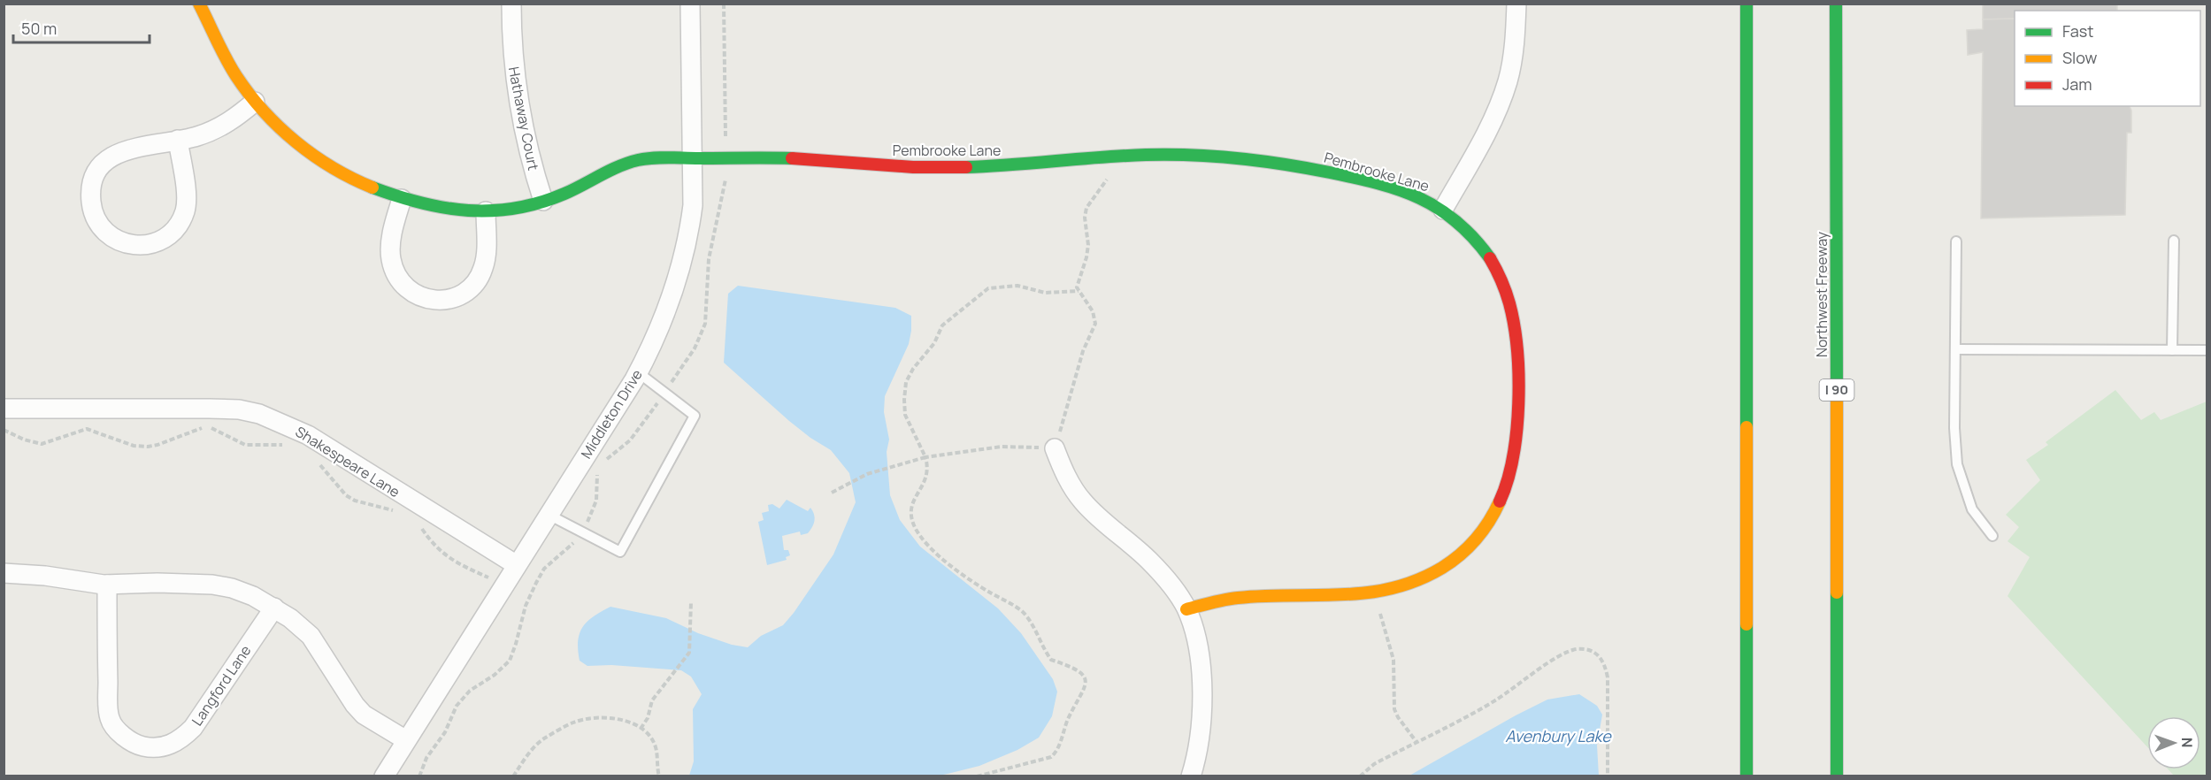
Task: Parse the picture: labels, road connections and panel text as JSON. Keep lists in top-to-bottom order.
{
  "streets": {
    "main road": ["Pembrooke Lane", "Northwest Freeway", "I 90"],
    "street": [
      "Hathaway Court",
      "Middleton Drive",
      "Shakespeare Lane",
      "Langford Lane"
    ]
  },
  "crossings": [
    ["Hathaway Court", "Pembrooke Lane"],
    ["Pembrooke Lane", "Middleton Drive"],
    ["Middleton Drive", "Shakespeare Lane"]
  ],
  "water": ["Avenbury Lake"],
  "legend": ["Fast", "Slow", "Jam"],
  "scale_bar": "50 m",
  "north": "right"
}
